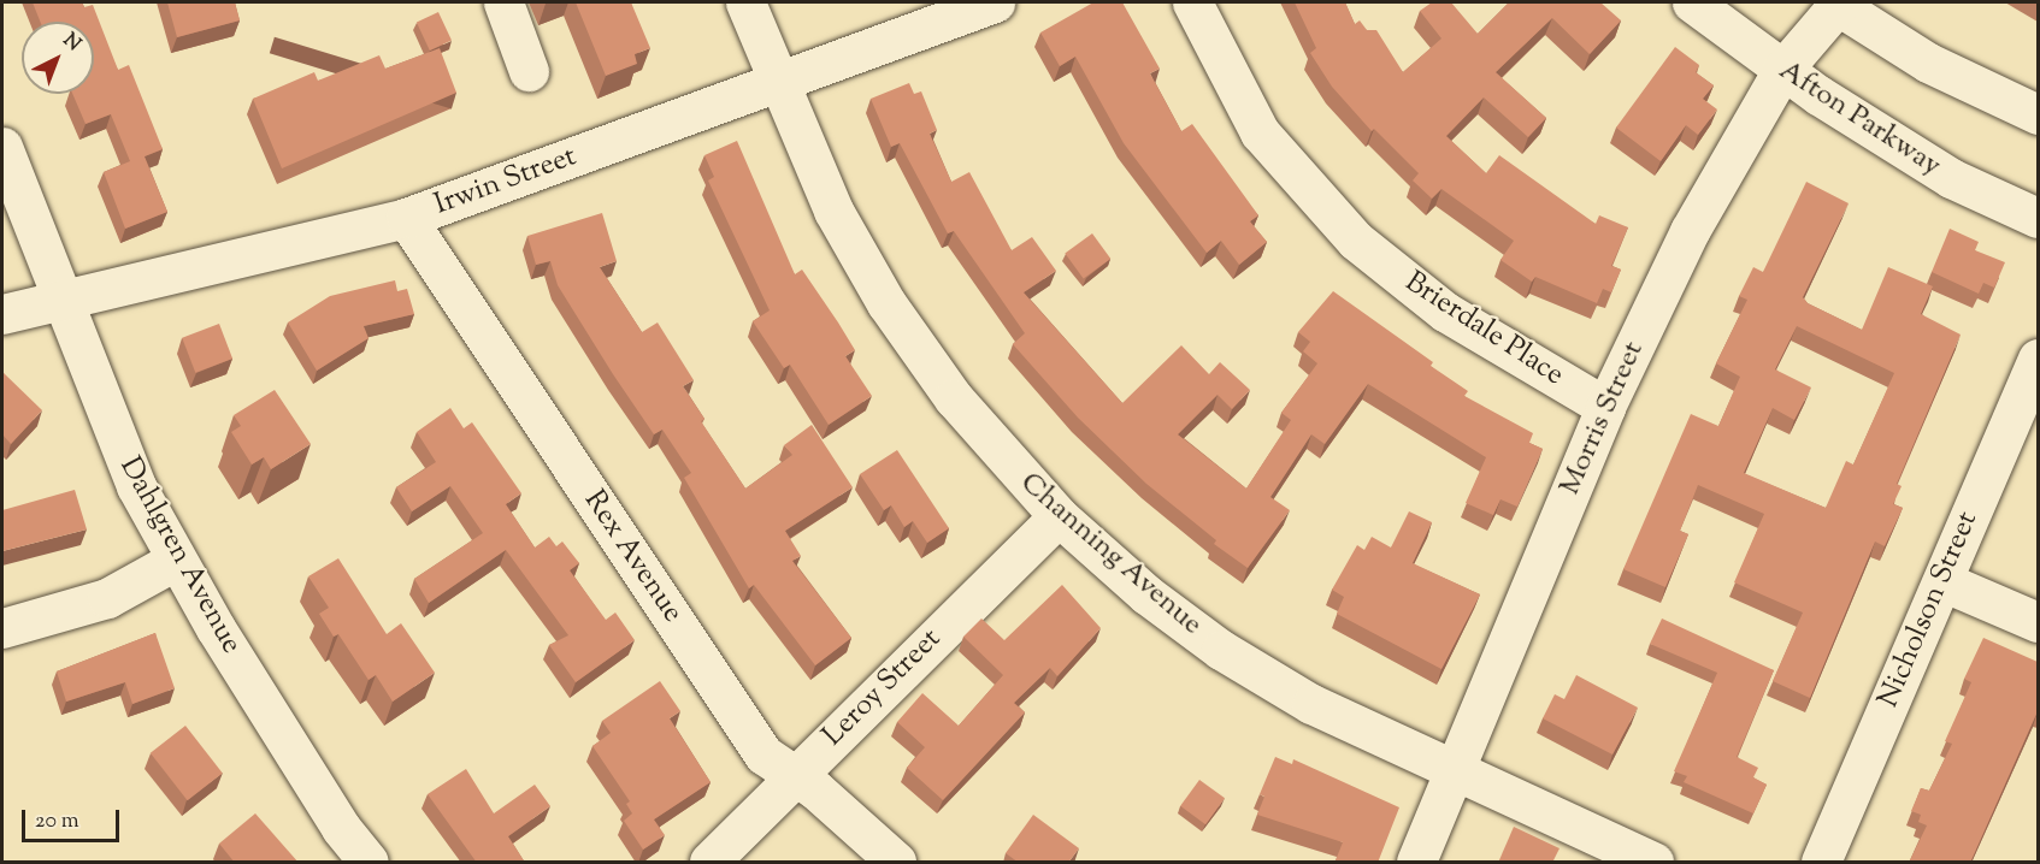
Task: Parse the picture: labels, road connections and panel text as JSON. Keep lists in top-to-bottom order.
{
  "streets": {
    "street": [
      "Afton Parkway",
      "Irwin Street",
      "Brierdale Place",
      "Morris Street",
      "Channing Avenue",
      "Dahlgren Avenue",
      "Rex Avenue",
      "Nicholson Street",
      "Leroy Street"
    ]
  },
  "crossings": [
    ["Afton Parkway", "Morris Street"],
    ["Irwin Street", "Channing Avenue"],
    ["Irwin Street", "Dahlgren Avenue"],
    ["Irwin Street", "Rex Avenue"],
    ["Brierdale Place", "Morris Street"],
    ["Morris Street", "Channing Avenue"],
    ["Channing Avenue", "Leroy Street"],
    ["Rex Avenue", "Leroy Street"]
  ],
  "scale_bar": "20 m",
  "north": "top right"
}
